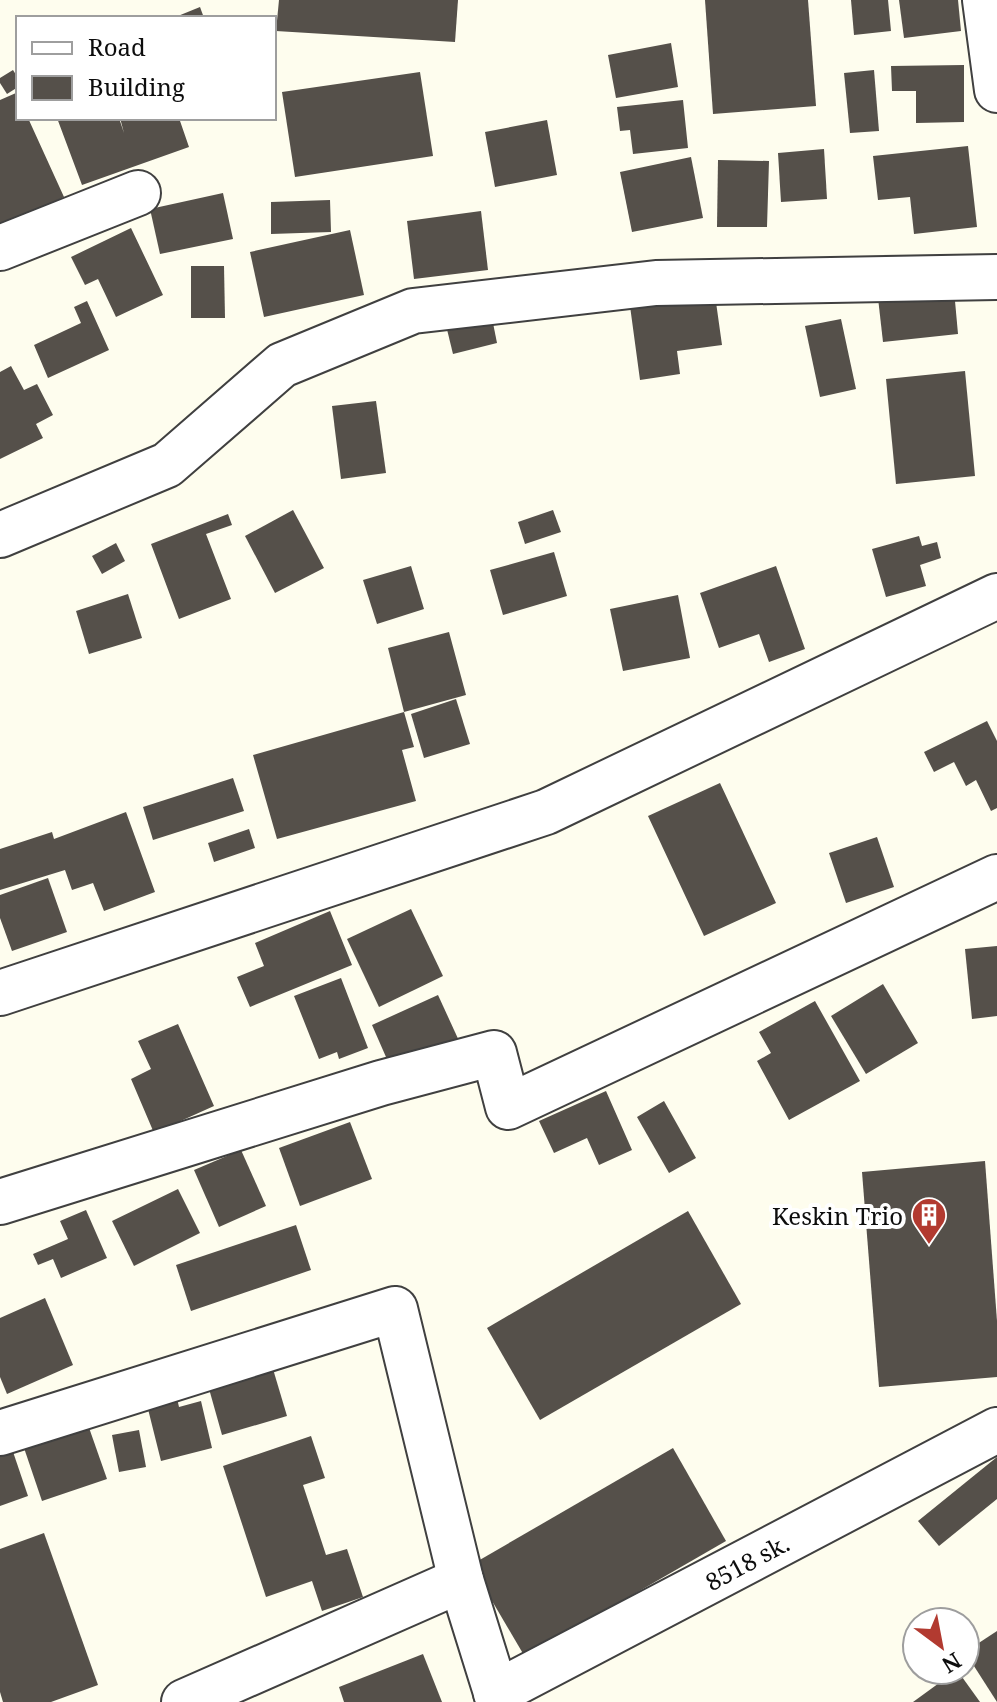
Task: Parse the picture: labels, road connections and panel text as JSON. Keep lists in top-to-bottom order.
{
  "streets": {
    "street": ["8518 sk."]
  },
  "places": {
    "building": ["Keskin Trio"]
  },
  "legend": ["Road", "Building"],
  "north": "bottom right"
}
